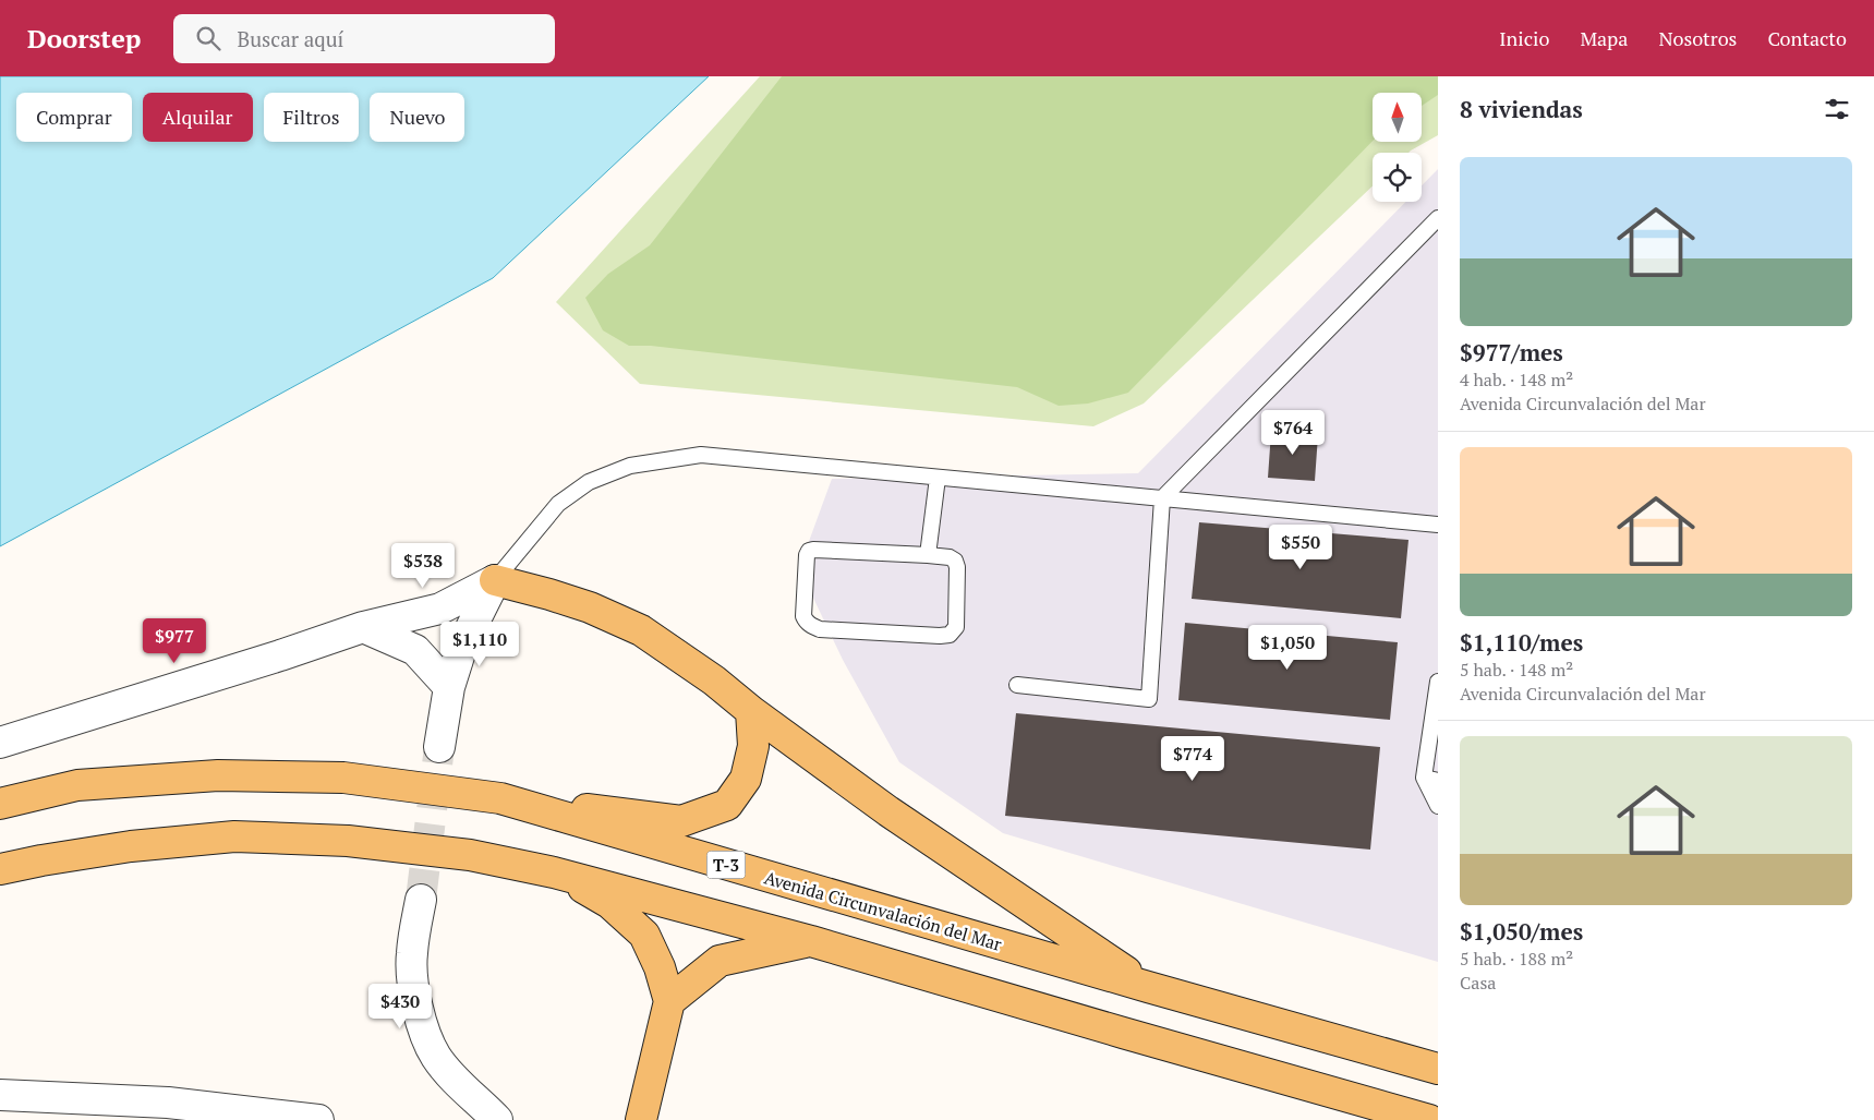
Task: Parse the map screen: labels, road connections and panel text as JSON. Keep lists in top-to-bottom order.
{
  "streets": {
    "main road": ["T-3", "Avenida Circunvalación del Mar"]
  },
  "north": "top",
  "page": {
    "header": "Doorstep",
    "search": "Buscar aquí",
    "nav": [
      "Inicio",
      "Mapa",
      "Nosotros",
      "Contacto"
    ],
    "heading": "8 viviendas",
    "chip": [
      "Comprar",
      "Alquilar",
      "Filtros",
      "Nuevo"
    ],
    "list": [
      {
        "name": "$977/mes",
        "note": "4 hab. · 148 m² · Avenida Circunvalación del Mar"
      },
      {
        "name": "$1,110/mes",
        "note": "5 hab. · 148 m² · Avenida Circunvalación del Mar"
      },
      {
        "name": "$1,050/mes",
        "note": "5 hab. · 188 m² · Casa"
      }
    ],
    "price": [
      "$764",
      "$550",
      "$538",
      "$977",
      "$1,110",
      "$1,050",
      "$774",
      "$430"
    ]
  }
}
